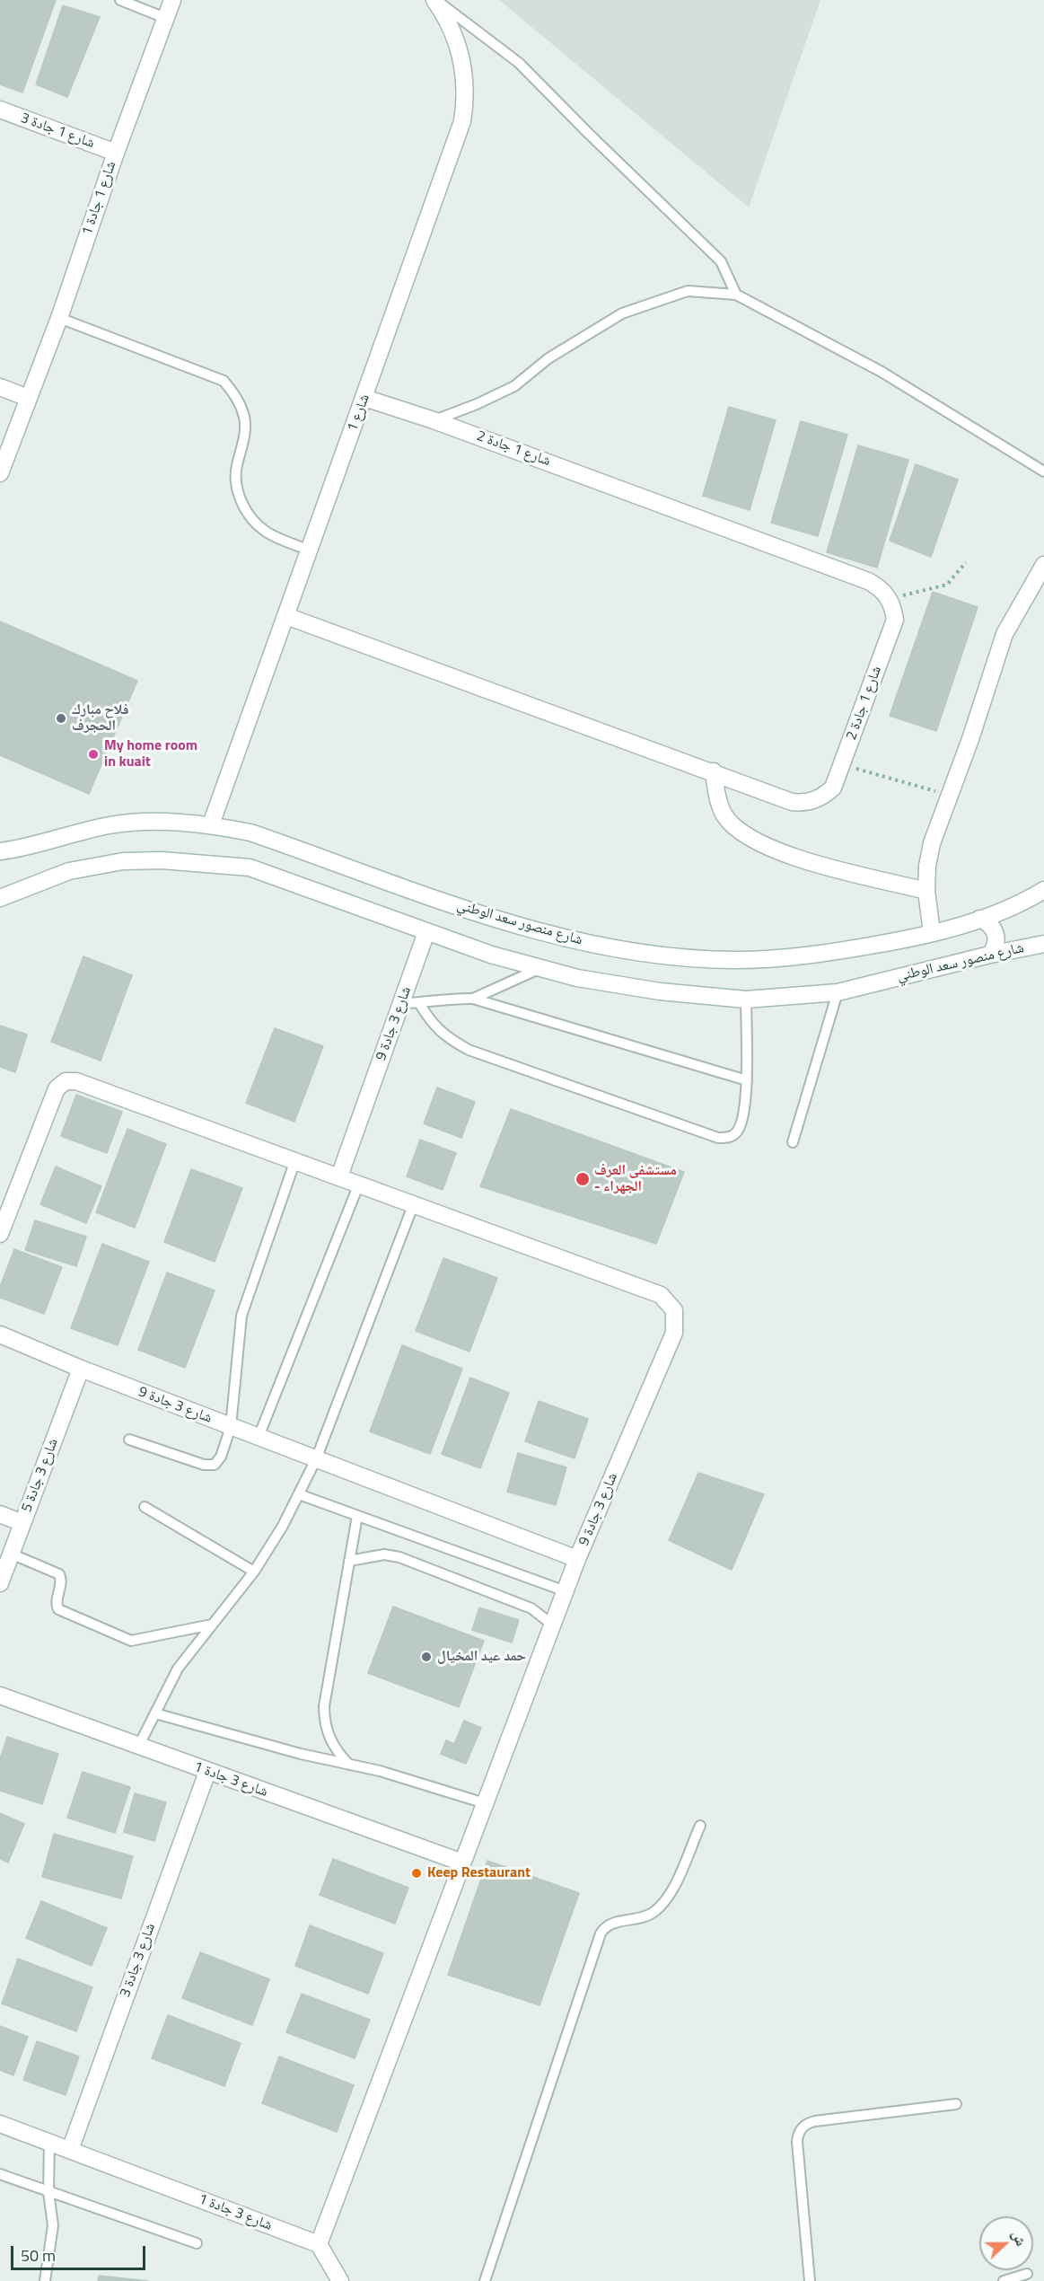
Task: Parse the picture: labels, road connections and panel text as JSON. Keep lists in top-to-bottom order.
{
  "streets": {
    "street": [
      "شارع 1 جادة 3",
      "شارع 1 جادة 1",
      "شارع 1",
      "شارع 1 جادة 2",
      "شارع منصور سعد الوطني",
      "شارع 3 جادة 9",
      "شارع 3 جادة 5",
      "شارع 3 جادة 1",
      "شارع 3 جادة 3"
    ]
  },
  "crossings": [
    ["شارع 1 جادة 3", "شارع 1 جادة 1"],
    ["شارع 1", "شارع 1 جادة 2"],
    ["شارع 1", "شارع منصور سعد الوطني"],
    ["شارع منصور سعد الوطني", "شارع 3 جادة 9"],
    ["شارع 3 جادة 9", "شارع 3 جادة 5"],
    ["شارع 3 جادة 1", "شارع 3 جادة 3"]
  ],
  "places": [
    "فلاح مبارك الحجرف",
    "My home room in kuait",
    "مستشفى العرف - الجهراء",
    "حمد عيد المخيال",
    "Keep Restaurant"
  ],
  "scale_bar": "50 m",
  "north": "right"
}
